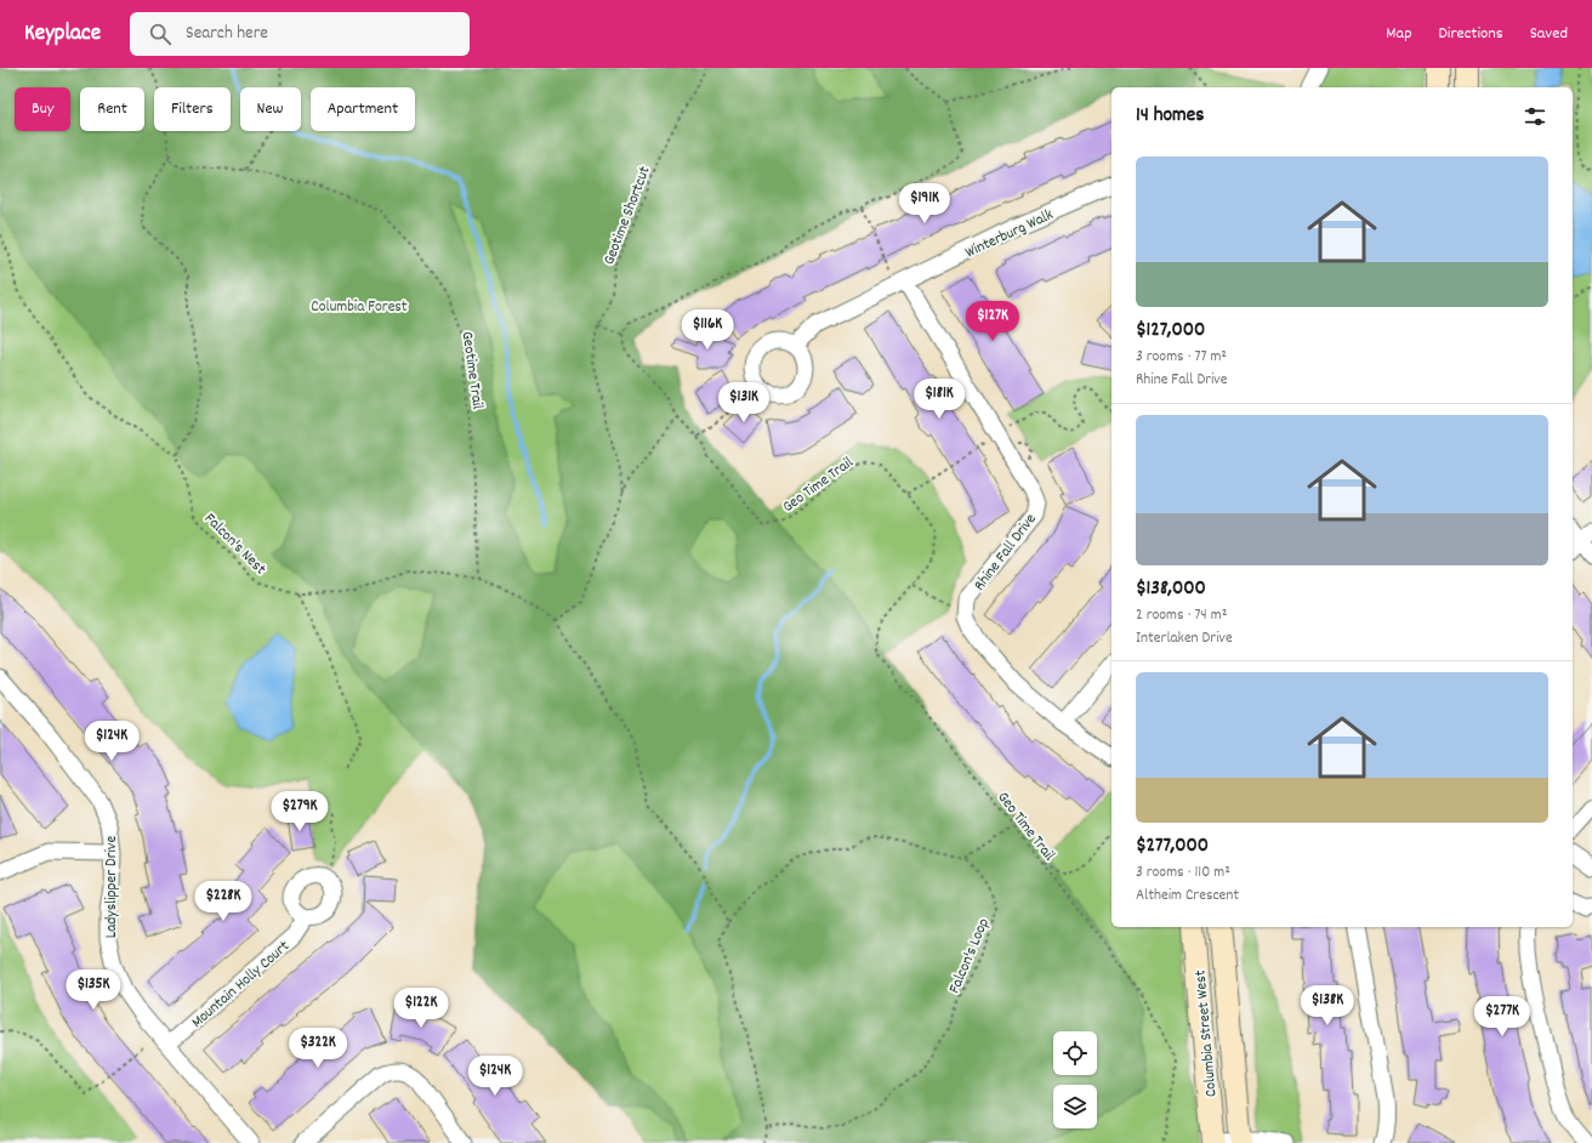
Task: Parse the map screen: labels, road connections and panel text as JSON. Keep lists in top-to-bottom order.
{
  "streets": {
    "main road": ["Columbia Street West"],
    "street": [
      "Winterburg Walk",
      "Rhine Fall Drive",
      "Ladyslipper Drive",
      "Mountain Holly Court"
    ],
    "path": [
      "Geotime Shortcut",
      "Geotime Trail",
      "Geo Time Trail",
      "Falcon's Nest",
      "Falcon's Loop"
    ]
  },
  "crossings": [
    ["Winterburg Walk", "Rhine Fall Drive"],
    ["Geotime Trail", "Falcon's Nest"],
    ["Ladyslipper Drive", "Mountain Holly Court"]
  ],
  "parks": ["Columbia Forest"],
  "page": {
    "header": "Keyplace",
    "search": "Search here",
    "nav": ["Map", "Directions", "Saved"],
    "chip": [
      "Buy",
      "Rent",
      "Filters",
      "New",
      "Apartment"
    ],
    "heading": "14 homes",
    "list": [
      {
        "name": "$127,000",
        "note": "3 rooms · 77 m² · Rhine Fall Drive"
      },
      {
        "name": "$138,000",
        "note": "2 rooms · 74 m² · Interlaken Drive"
      },
      {
        "name": "$277,000",
        "note": "3 rooms · 110 m² · Altheim Crescent"
      }
    ],
    "price": [
      "$191K",
      "$127K",
      "$116K",
      "$181K",
      "$131K",
      "$124K",
      "$279K",
      "$228K",
      "$135K",
      "$138K",
      "$122K",
      "$277K",
      "$322K",
      "$124K"
    ]
  }
}
